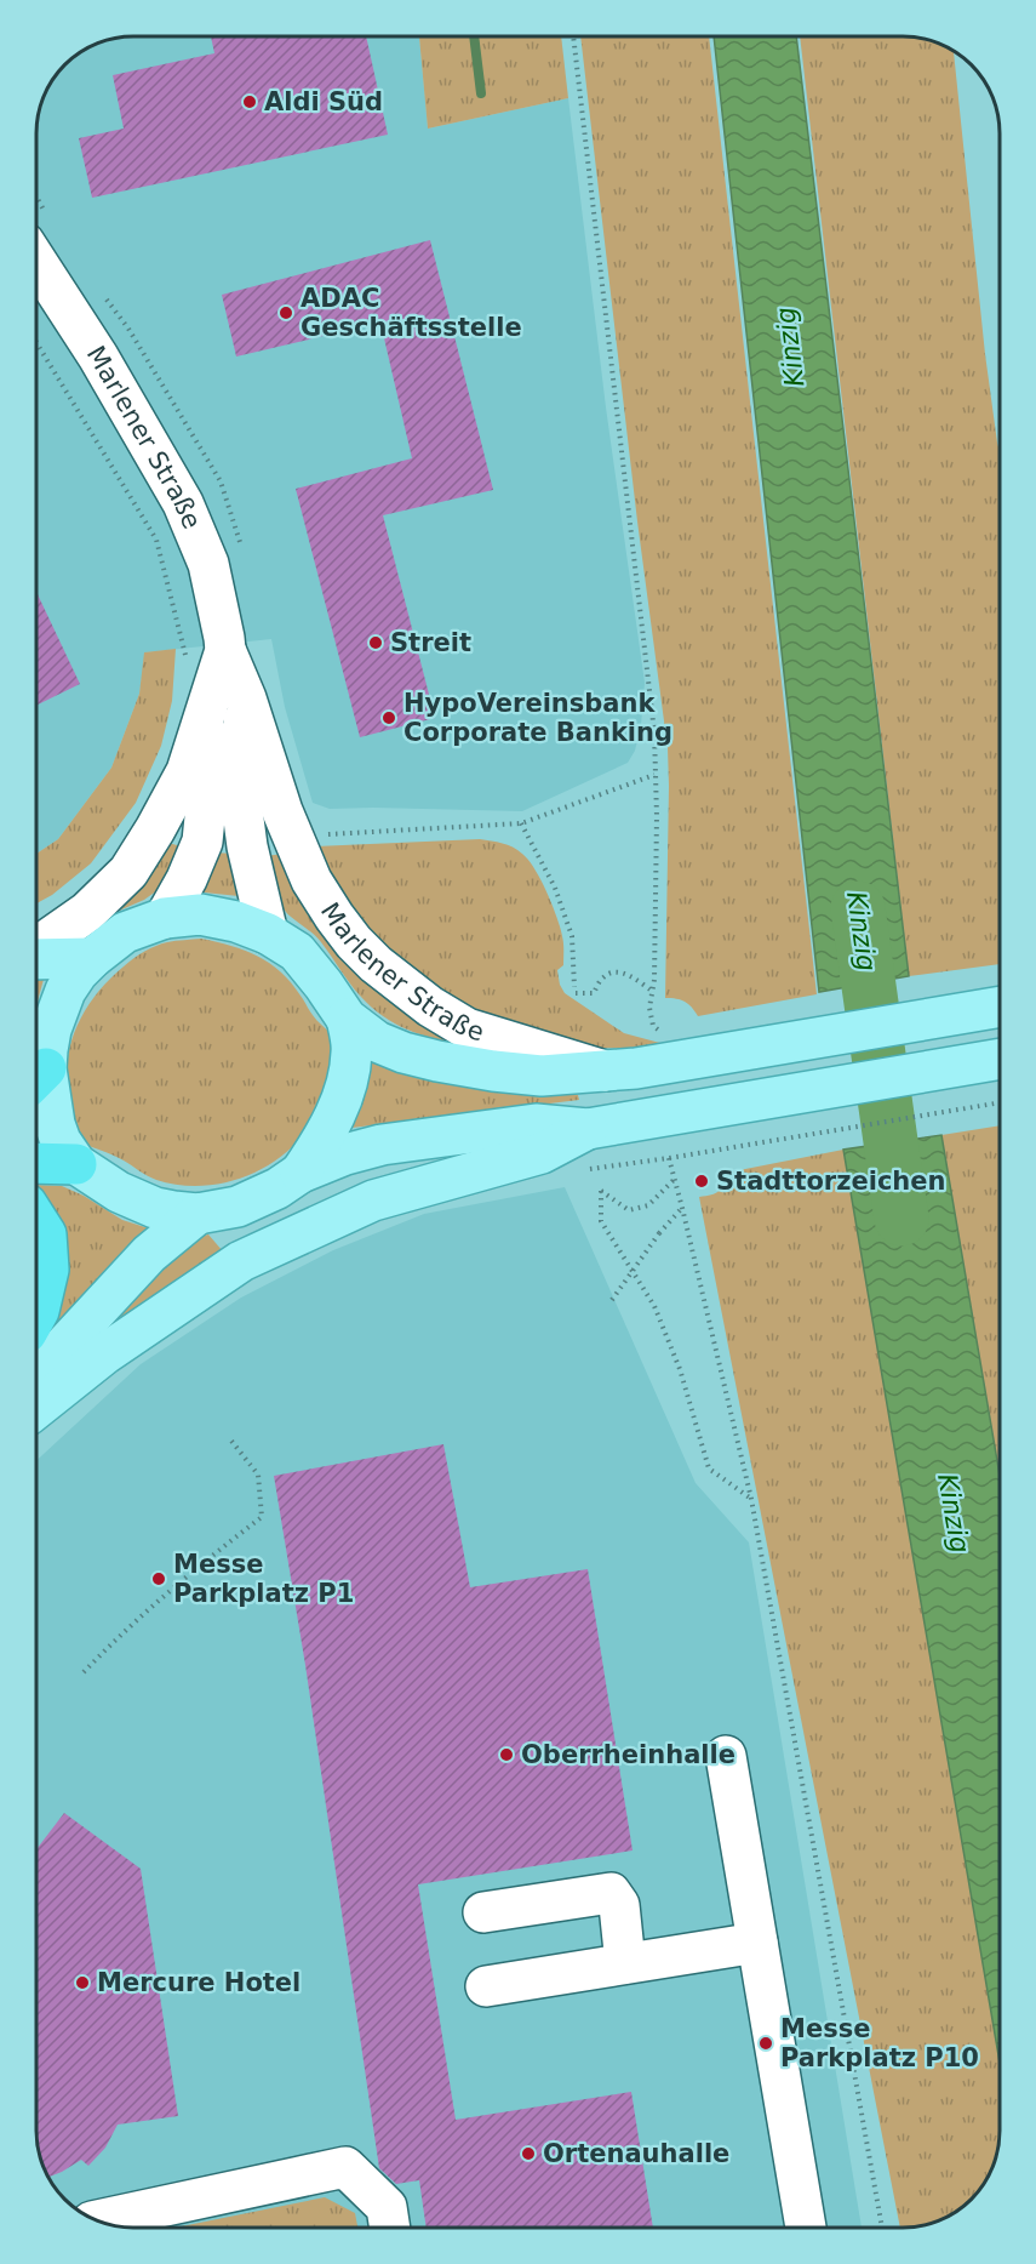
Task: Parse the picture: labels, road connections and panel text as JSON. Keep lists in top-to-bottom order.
{
  "streets": {
    "main road": ["Marlener Straße"]
  },
  "water": ["Kinzig"],
  "places": [
    "Aldi Süd",
    "ADAC Geschäftsstelle",
    "Streit",
    "HypoVereinsbank Corporate Banking",
    "Stadttorzeichen",
    "Messe Parkplatz P1",
    "Oberrheinhalle",
    "Mercure Hotel",
    "Messe Parkplatz P10",
    "Ortenauhalle"
  ]
}
